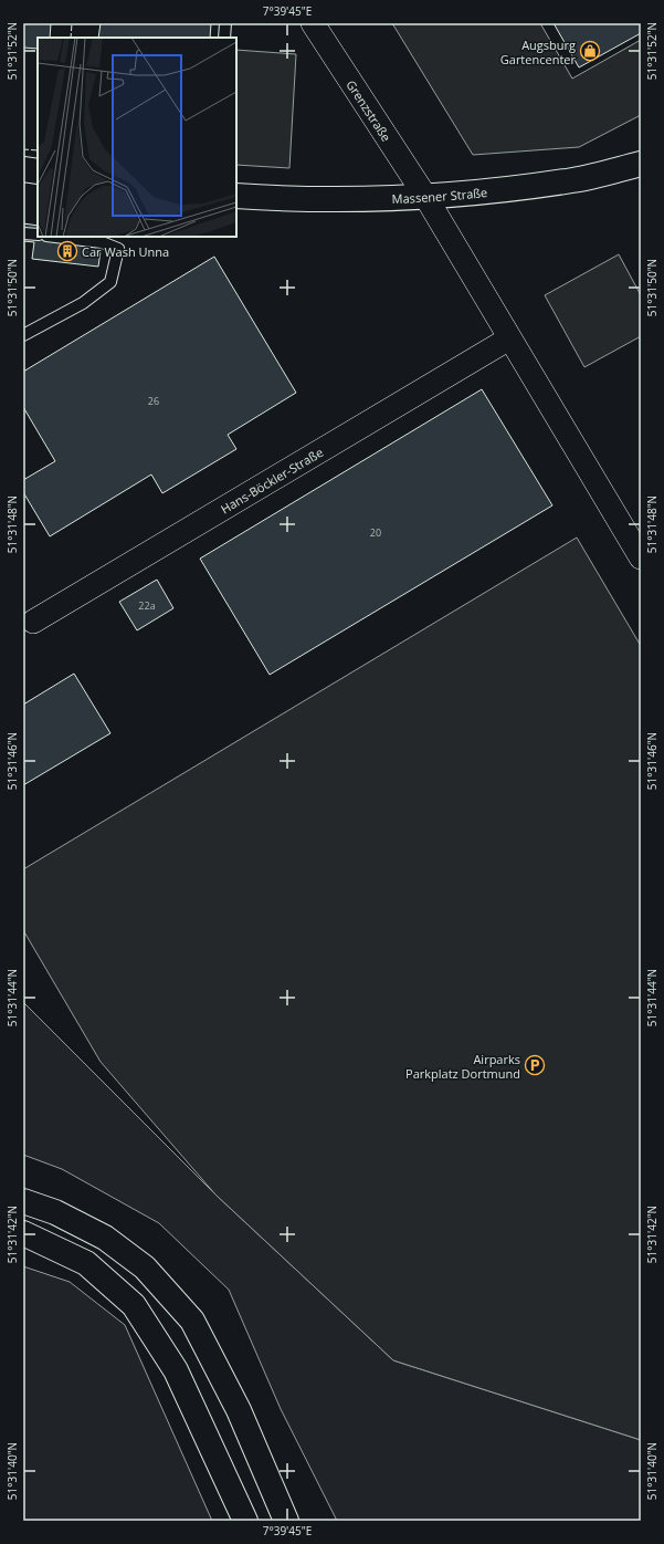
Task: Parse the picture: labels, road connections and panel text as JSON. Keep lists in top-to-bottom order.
{
  "streets": {
    "main road": ["Massener Straße"],
    "street": ["Grenzstraße", "Hans-Böckler-Straße"]
  },
  "crossings": [
    ["Grenzstraße", "Massener Straße"]
  ],
  "places": {
    "shop": ["Augsburg Gartencenter"],
    "building": ["Car Wash Unna"],
    "parking": ["Airparks Parkplatz Dortmund"]
  },
  "house_numbers": ["26", "20", "22a"],
  "coordinates": [
    "7°39'45\"E",
    "51°31'52\"N",
    "51°31'50\"N",
    "51°31'48\"N",
    "51°31'46\"N",
    "51°31'44\"N",
    "51°31'42\"N",
    "51°31'40\"N"
  ]
}
